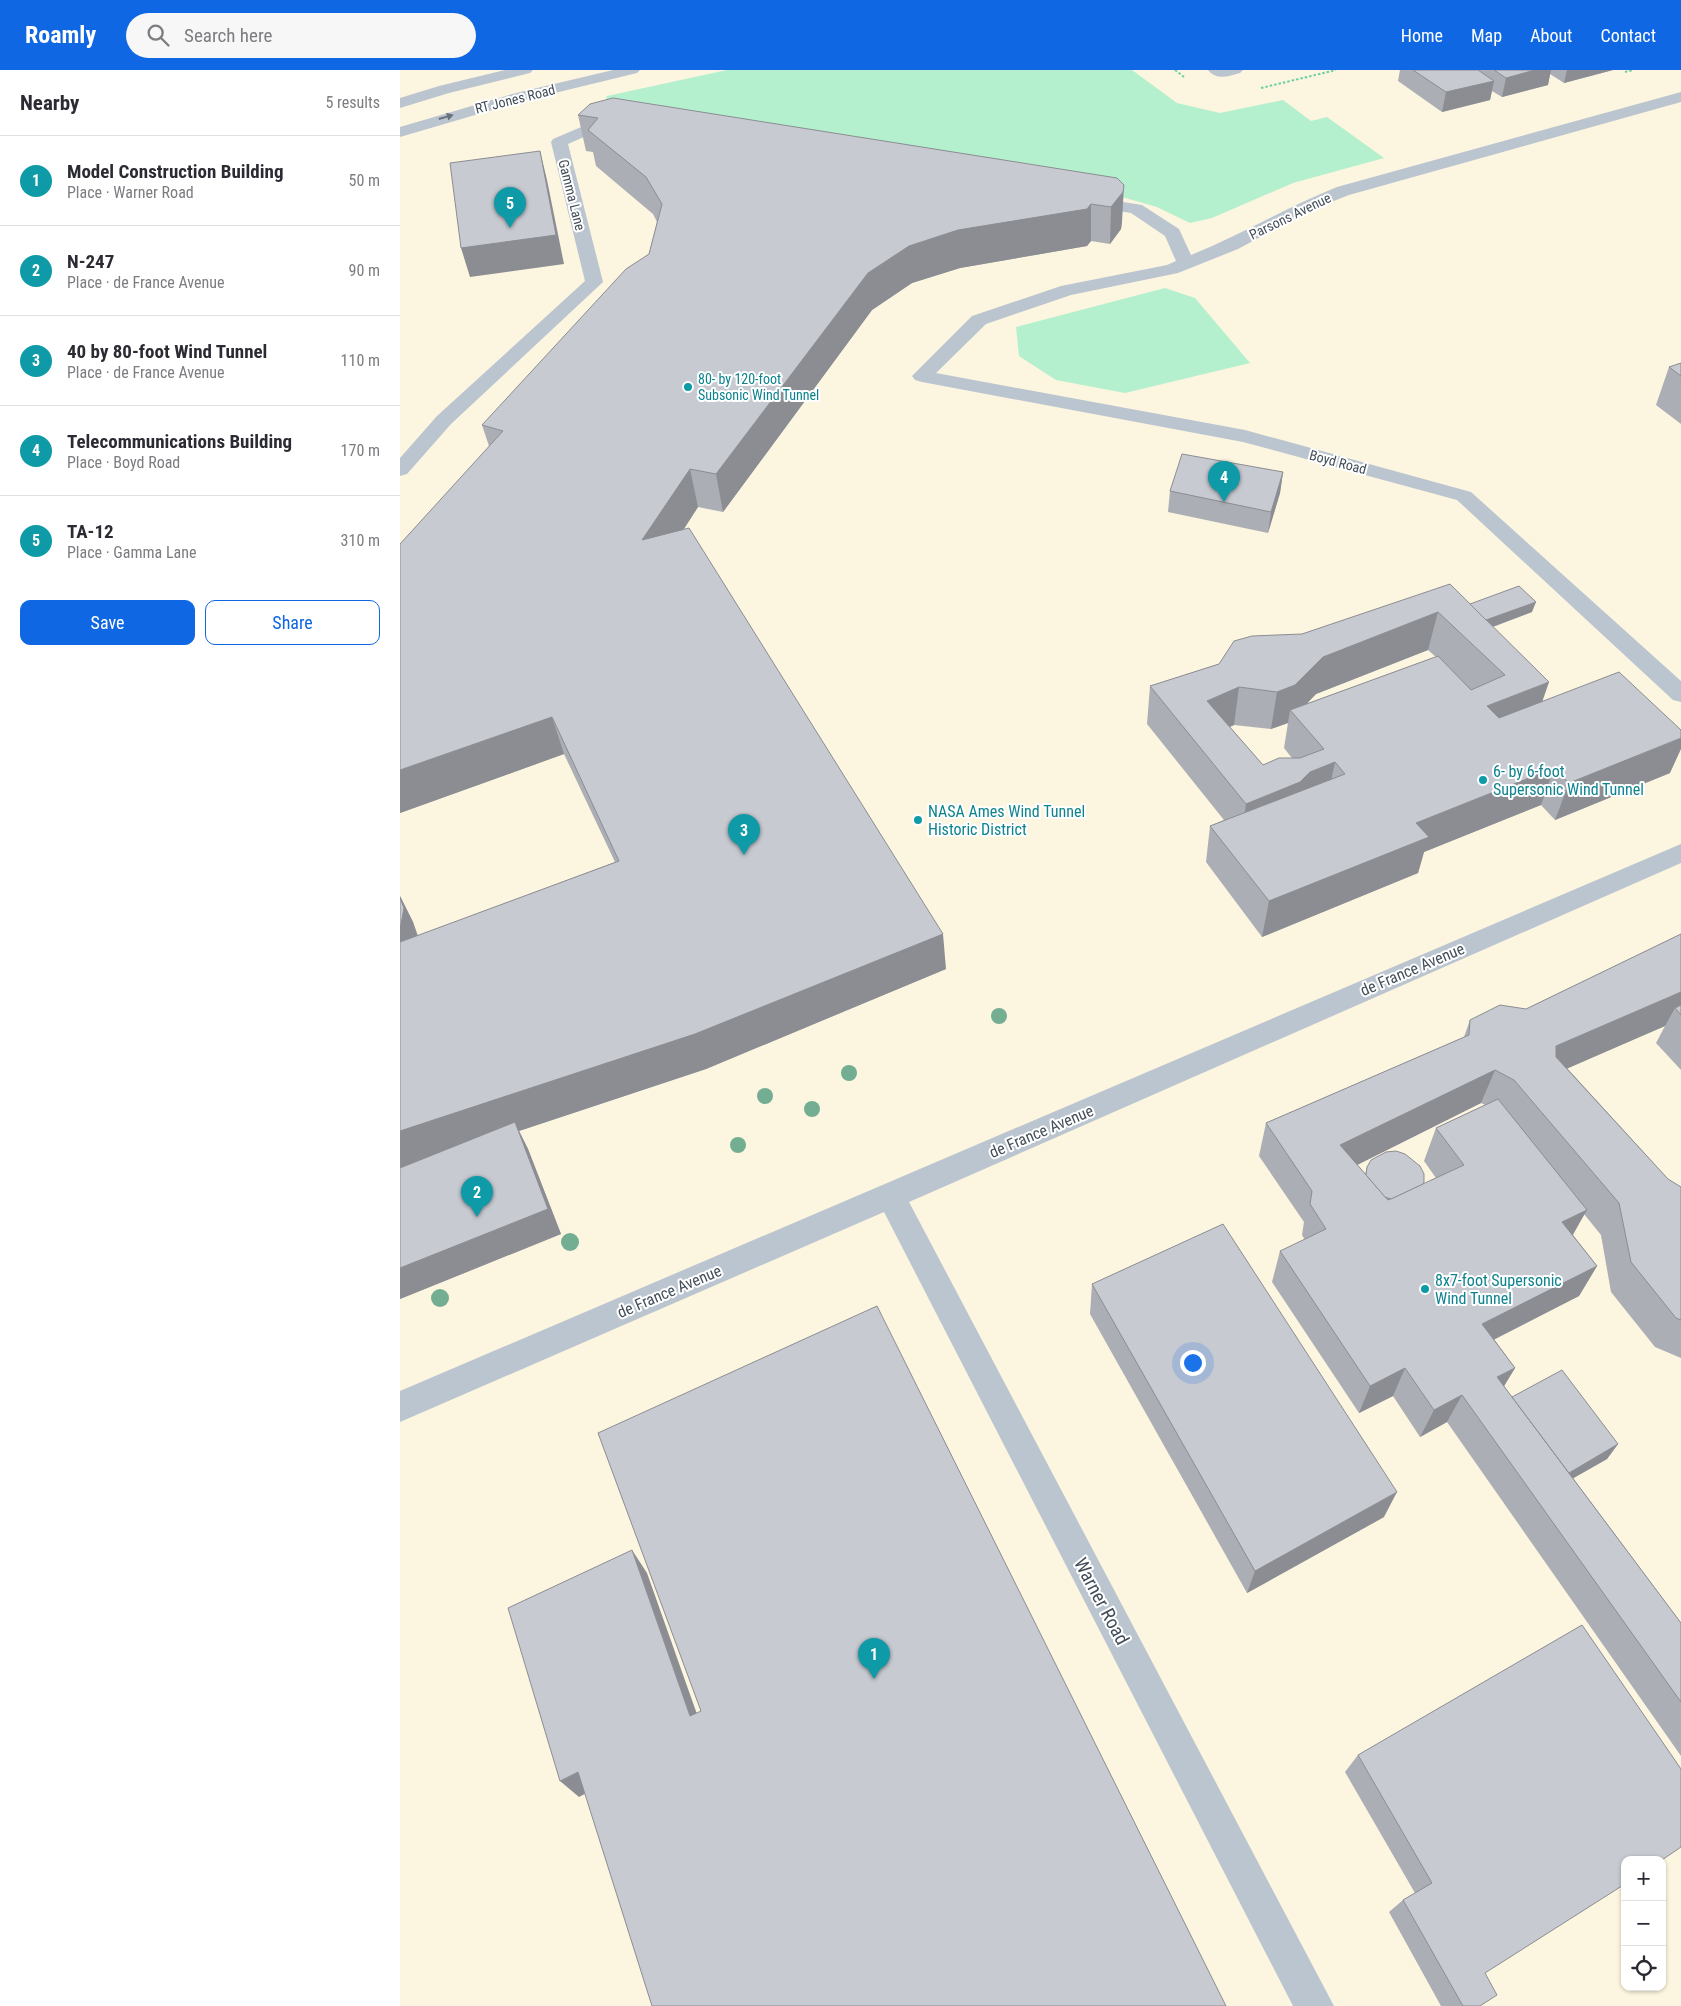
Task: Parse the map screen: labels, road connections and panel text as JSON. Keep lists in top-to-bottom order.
{
  "streets": {
    "street": [
      "RT Jones Road",
      "Gamma Lane",
      "Parsons Avenue",
      "Boyd Road",
      "de France Avenue",
      "Warner Road"
    ]
  },
  "crossings": [
    ["Parsons Avenue", "Boyd Road"],
    ["de France Avenue", "Warner Road"]
  ],
  "places": [
    "80- by 120-foot Subsonic Wind Tunnel",
    "6- by 6-foot Supersonic Wind Tunnel",
    "NASA Ames Wind Tunnel Historic District",
    "8x7-foot Supersonic Wind Tunnel"
  ],
  "page": {
    "header": "Roamly",
    "search": "Search here",
    "nav": [
      "Home",
      "Map",
      "About",
      "Contact"
    ],
    "heading": ["Nearby", "5 results"],
    "list": [
      {
        "mark": "1",
        "name": "Model Construction Building",
        "note": "Place · Warner Road",
        "value": "50 m"
      },
      {
        "mark": "2",
        "name": "N-247",
        "note": "Place · de France Avenue",
        "value": "90 m"
      },
      {
        "mark": "3",
        "name": "40 by 80-foot Wind Tunnel",
        "note": "Place · de France Avenue",
        "value": "110 m"
      },
      {
        "mark": "4",
        "name": "Telecommunications Building",
        "note": "Place · Boyd Road",
        "value": "170 m"
      },
      {
        "mark": "5",
        "name": "TA-12",
        "note": "Place · Gamma Lane",
        "value": "310 m"
      }
    ],
    "pins": [
      "5",
      "4",
      "3",
      "2",
      "1"
    ],
    "buttons": ["Save", "Share"],
    "map_buttons": ["+", "−"]
  }
}
